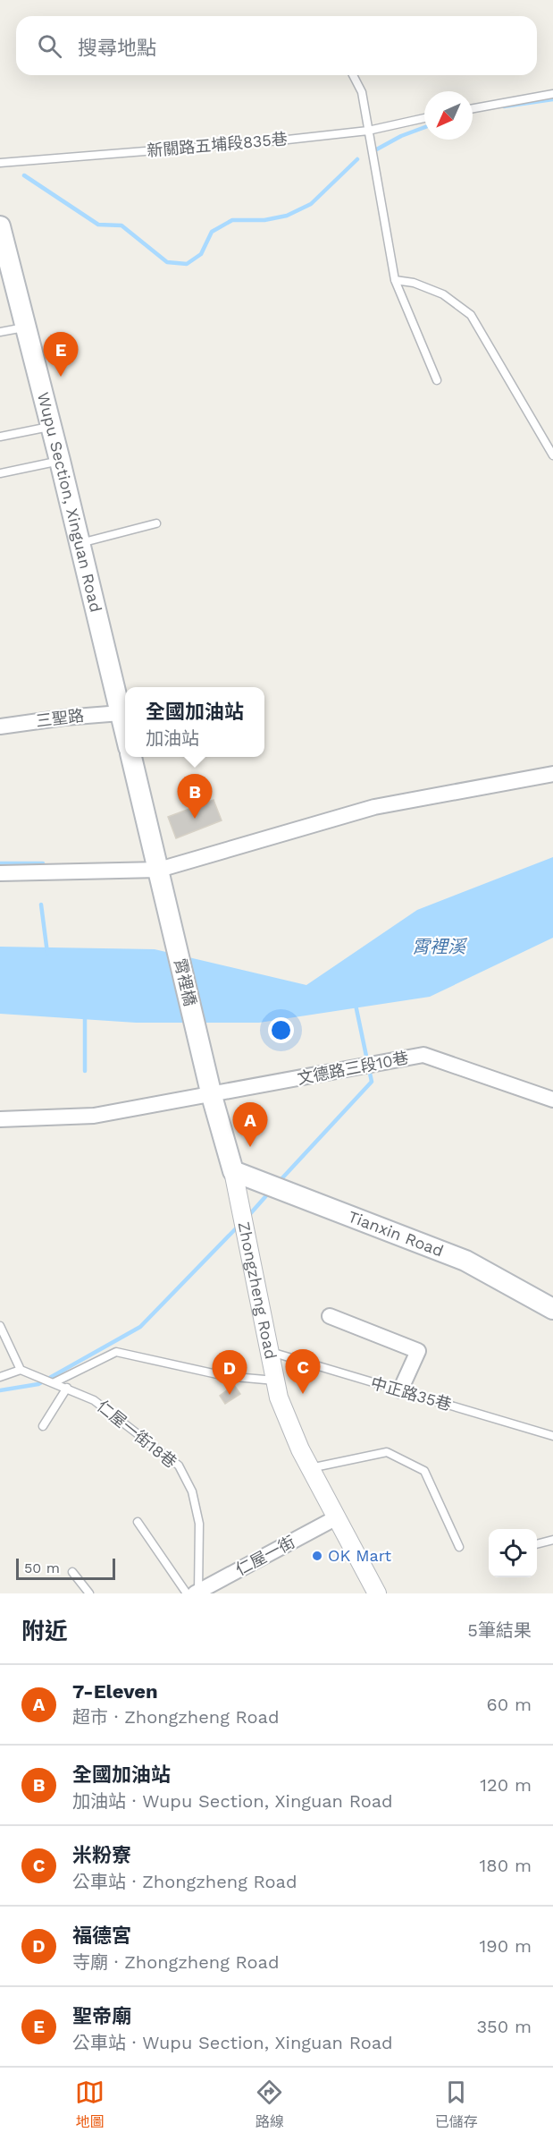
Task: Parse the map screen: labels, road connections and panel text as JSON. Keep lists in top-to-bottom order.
{
  "streets": {
    "main road": [
      "Wupu Section, Xinguan Road",
      "霄裡橋",
      "Tianxin Road",
      "Zhongzheng Road"
    ],
    "street": ["三聖路", "文德路三段10巷", "仁屋一街"],
    "lane": ["新關路五埔段835巷", "中正路35巷", "仁屋一街18巷"]
  },
  "crossings": [
    ["Wupu Section, Xinguan Road", "三聖路"],
    ["霄裡橋", "文德路三段10巷"],
    ["霄裡橋", "Zhongzheng Road"],
    ["文德路三段10巷", "Zhongzheng Road"],
    ["Tianxin Road", "Zhongzheng Road"],
    ["Zhongzheng Road", "中正路35巷"],
    ["Zhongzheng Road", "仁屋一街"],
    ["仁屋一街18巷", "仁屋一街"]
  ],
  "water": ["霄裡溪"],
  "places": ["OK Mart"],
  "scale_bar": "50 m",
  "north": "bottom left",
  "page": {
    "search": "搜尋地點",
    "pins": [
      "E",
      "B",
      "A",
      "C",
      "D"
    ],
    "popup": ["全國加油站", "加油站"],
    "scale": "50 m",
    "heading": ["附近", "5筆結果"],
    "list": [
      {
        "mark": "A",
        "name": "7-Eleven",
        "note": "超市 · Zhongzheng Road",
        "value": "60 m"
      },
      {
        "mark": "B",
        "name": "全國加油站",
        "note": "加油站 · Wupu Section, Xinguan Road",
        "value": "120 m"
      },
      {
        "mark": "C",
        "name": "米粉寮",
        "note": "公車站 · Zhongzheng Road",
        "value": "180 m"
      },
      {
        "mark": "D",
        "name": "福德宮",
        "note": "寺廟 · Zhongzheng Road",
        "value": "190 m"
      },
      {
        "mark": "E",
        "name": "聖帝廟",
        "note": "公車站 · Wupu Section, Xinguan Road",
        "value": "350 m"
      }
    ],
    "nav": ["地圖", "路線", "已儲存"]
  }
}
